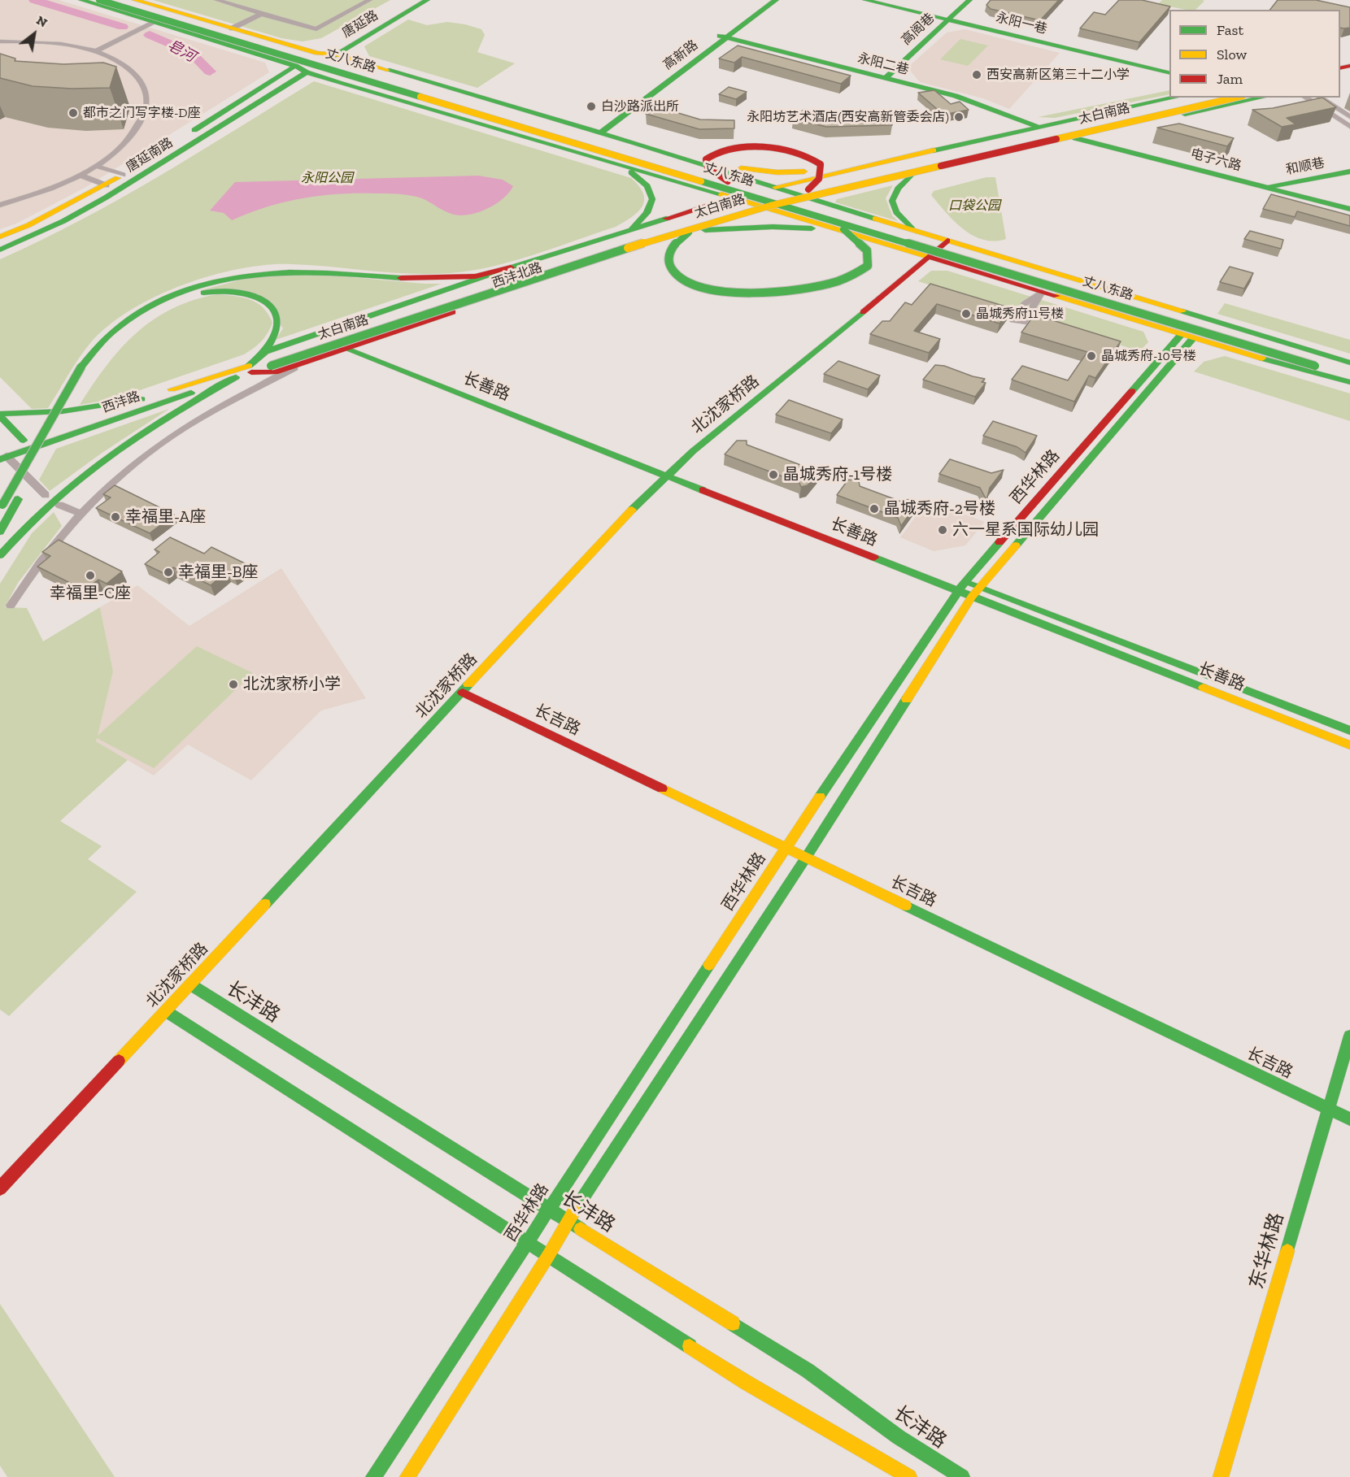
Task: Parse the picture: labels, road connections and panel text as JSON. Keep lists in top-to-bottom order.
{
  "streets": {
    "main road": [
      "永阳一巷",
      "唐延路",
      "高阁巷",
      "高新路",
      "丈八东路",
      "永阳二巷",
      "太白南路",
      "唐延南路",
      "电子六路",
      "和顺巷",
      "西沣北路",
      "长善路",
      "西沣路",
      "北沈家桥路",
      "西华林路",
      "长吉路",
      "长沣路",
      "东华林路"
    ]
  },
  "crossings": [
    ["永阳一巷", "高阁巷"],
    ["唐延路", "丈八东路"],
    ["唐延路", "唐延南路"],
    ["高阁巷", "永阳二巷"],
    ["高新路", "永阳二巷"],
    ["丈八东路", "唐延南路"],
    ["丈八东路", "北沈家桥路"],
    ["丈八东路", "西华林路"],
    ["永阳二巷", "太白南路"],
    ["太白南路", "电子六路"],
    ["太白南路", "西沣北路"],
    ["电子六路", "和顺巷"],
    ["西沣北路", "长善路"],
    ["西沣北路", "西沣路"],
    ["长善路", "北沈家桥路"],
    ["长善路", "西华林路"],
    ["北沈家桥路", "长吉路"],
    ["北沈家桥路", "长沣路"],
    ["西华林路", "长吉路"],
    ["西华林路", "长沣路"],
    ["长吉路", "东华林路"]
  ],
  "water": ["皂河"],
  "parks": ["永阳公园", "口袋公园"],
  "places": [
    "西安高新区第三十二小学",
    "白沙路派出所",
    "都市之门写字楼-D座",
    "永阳坊艺术酒店(西安高新管委会店)",
    "晶城秀府11号楼",
    "晶城秀府-10号楼",
    "晶城秀府-1号楼",
    "晶城秀府-2号楼",
    "幸福里-A座",
    "六一星系国际幼儿园",
    "幸福里-B座",
    "幸福里-C座",
    "北沈家桥小学"
  ],
  "legend": ["Fast", "Slow", "Jam"],
  "north": "top right"
}
